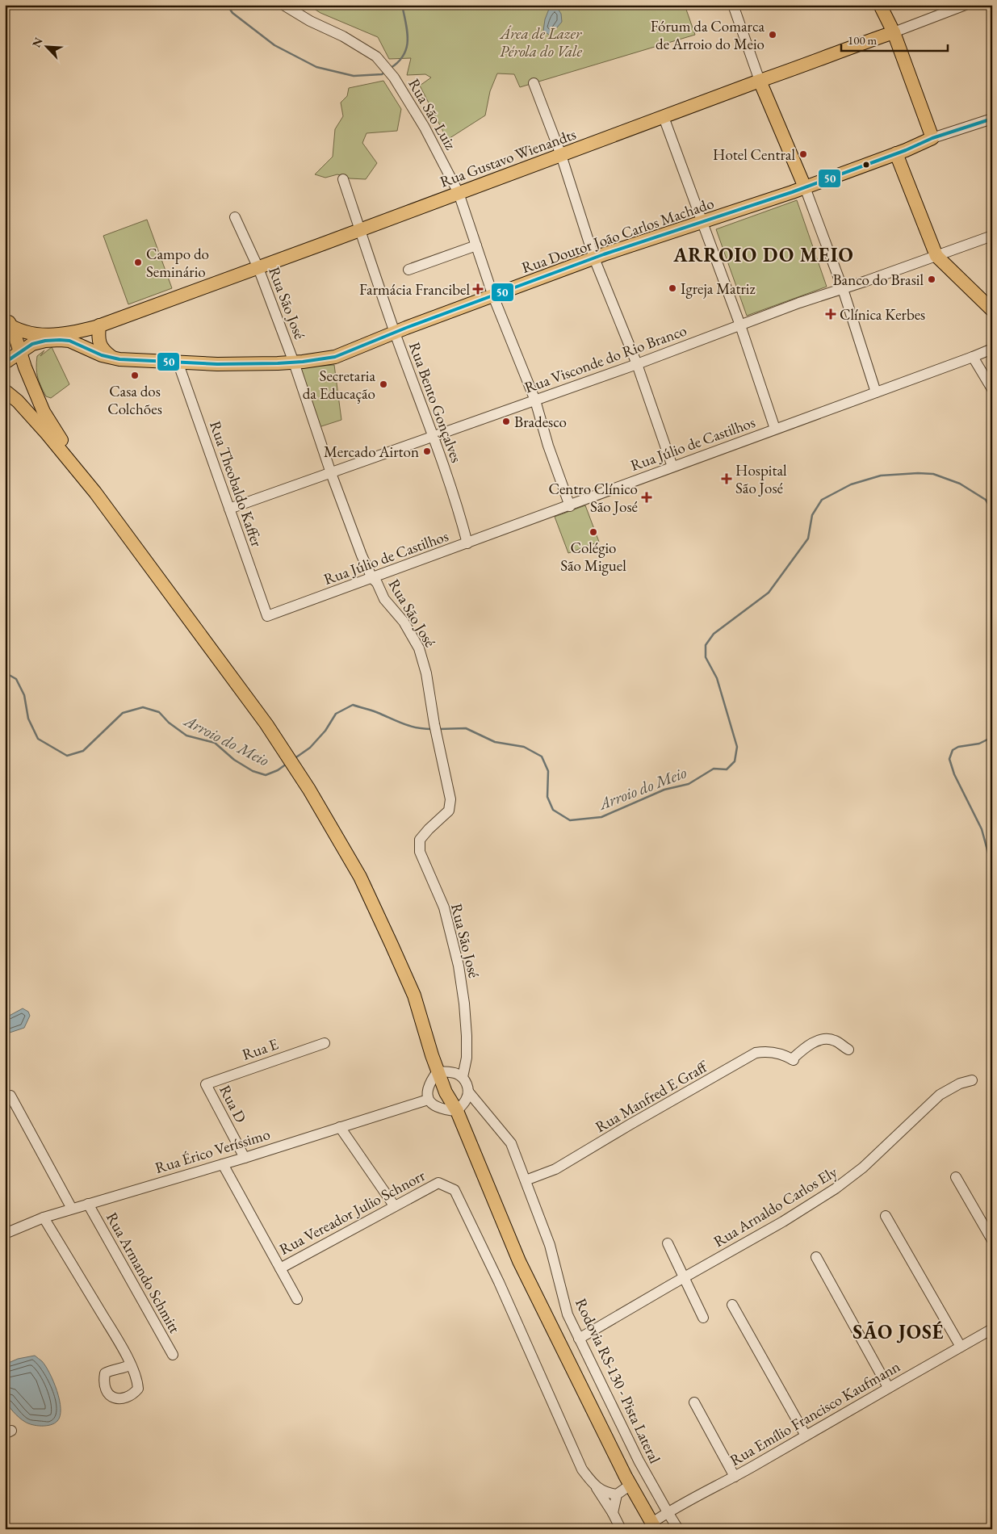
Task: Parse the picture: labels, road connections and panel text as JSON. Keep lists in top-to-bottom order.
{
  "streets": {
    "main road": ["Rua Gustavo Wienandts", "Rua Doutor João Carlos Machado"],
    "street": [
      "Rua São Luiz",
      "Rua São José",
      "Rua Visconde do Rio Branco",
      "Rua Bento Gonçalves",
      "Rua Júlio de Castilhos",
      "Rua Theobaldo Kaffer",
      "Rua E",
      "Rua Manfred E Graff",
      "Rua D",
      "Rua Érico Veríssimo",
      "Rua Arnaldo Carlos Ely",
      "Rua Vereador Julio Schnorr",
      "Rua Armando Schmitt",
      "Rodovia RS-130 - Pista Lateral",
      "Rua Emílio Francisco Kaufmann"
    ]
  },
  "crossings": [
    ["Rua São Luiz", "Rua Gustavo Wienandts"],
    ["Rua São Luiz", "Rua Doutor João Carlos Machado"],
    ["Rua São Luiz", "Rua Visconde do Rio Branco"],
    ["Rua São Luiz", "Rua Júlio de Castilhos"],
    ["Rua Gustavo Wienandts", "Rua Doutor João Carlos Machado"],
    ["Rua Gustavo Wienandts", "Rua São José"],
    ["Rua Gustavo Wienandts", "Rua Bento Gonçalves"],
    ["Rua Doutor João Carlos Machado", "Rua São José"],
    ["Rua Doutor João Carlos Machado", "Rua Bento Gonçalves"],
    ["Rua Doutor João Carlos Machado", "Rua Theobaldo Kaffer"],
    ["Rua São José", "Rua Visconde do Rio Branco"],
    ["Rua São José", "Rua Júlio de Castilhos"],
    ["Rua São José", "Rodovia RS-130 - Pista Lateral"],
    ["Rua Visconde do Rio Branco", "Rua Bento Gonçalves"],
    ["Rua Visconde do Rio Branco", "Rua Theobaldo Kaffer"],
    ["Rua Bento Gonçalves", "Rua Júlio de Castilhos"],
    ["Rua Júlio de Castilhos", "Rua Theobaldo Kaffer"],
    ["Rua E", "Rua D"],
    ["Rua Manfred E Graff", "Rodovia RS-130 - Pista Lateral"],
    ["Rua D", "Rua Érico Veríssimo"],
    ["Rua Érico Veríssimo", "Rua Armando Schmitt"],
    ["Rua Arnaldo Carlos Ely", "Rodovia RS-130 - Pista Lateral"],
    ["Rodovia RS-130 - Pista Lateral", "Rua Emílio Francisco Kaufmann"]
  ],
  "districts": ["ARROIO DO MEIO", "SÃO JOSÉ"],
  "water": ["Arroio do Meio"],
  "parks": ["Área de Lazer Pérola do Vale"],
  "places": {
    "other": [
      "Fórum da Comarca de Arroio do Meio",
      "Hotel Central",
      "Campo do Seminário",
      "Banco do Brasil",
      "Igreja Matriz",
      "Casa dos Colchões",
      "Secretaria da Educação",
      "Bradesco",
      "Mercado Airton",
      "Colégio São Miguel"
    ],
    "health": [
      "Farmácia Francibel",
      "Clínica Kerbes",
      "Hospital São José",
      "Centro Clínico São José"
    ]
  },
  "lines": ["transit line 50"],
  "scale_bar": "100 m",
  "north": "top left"
}
